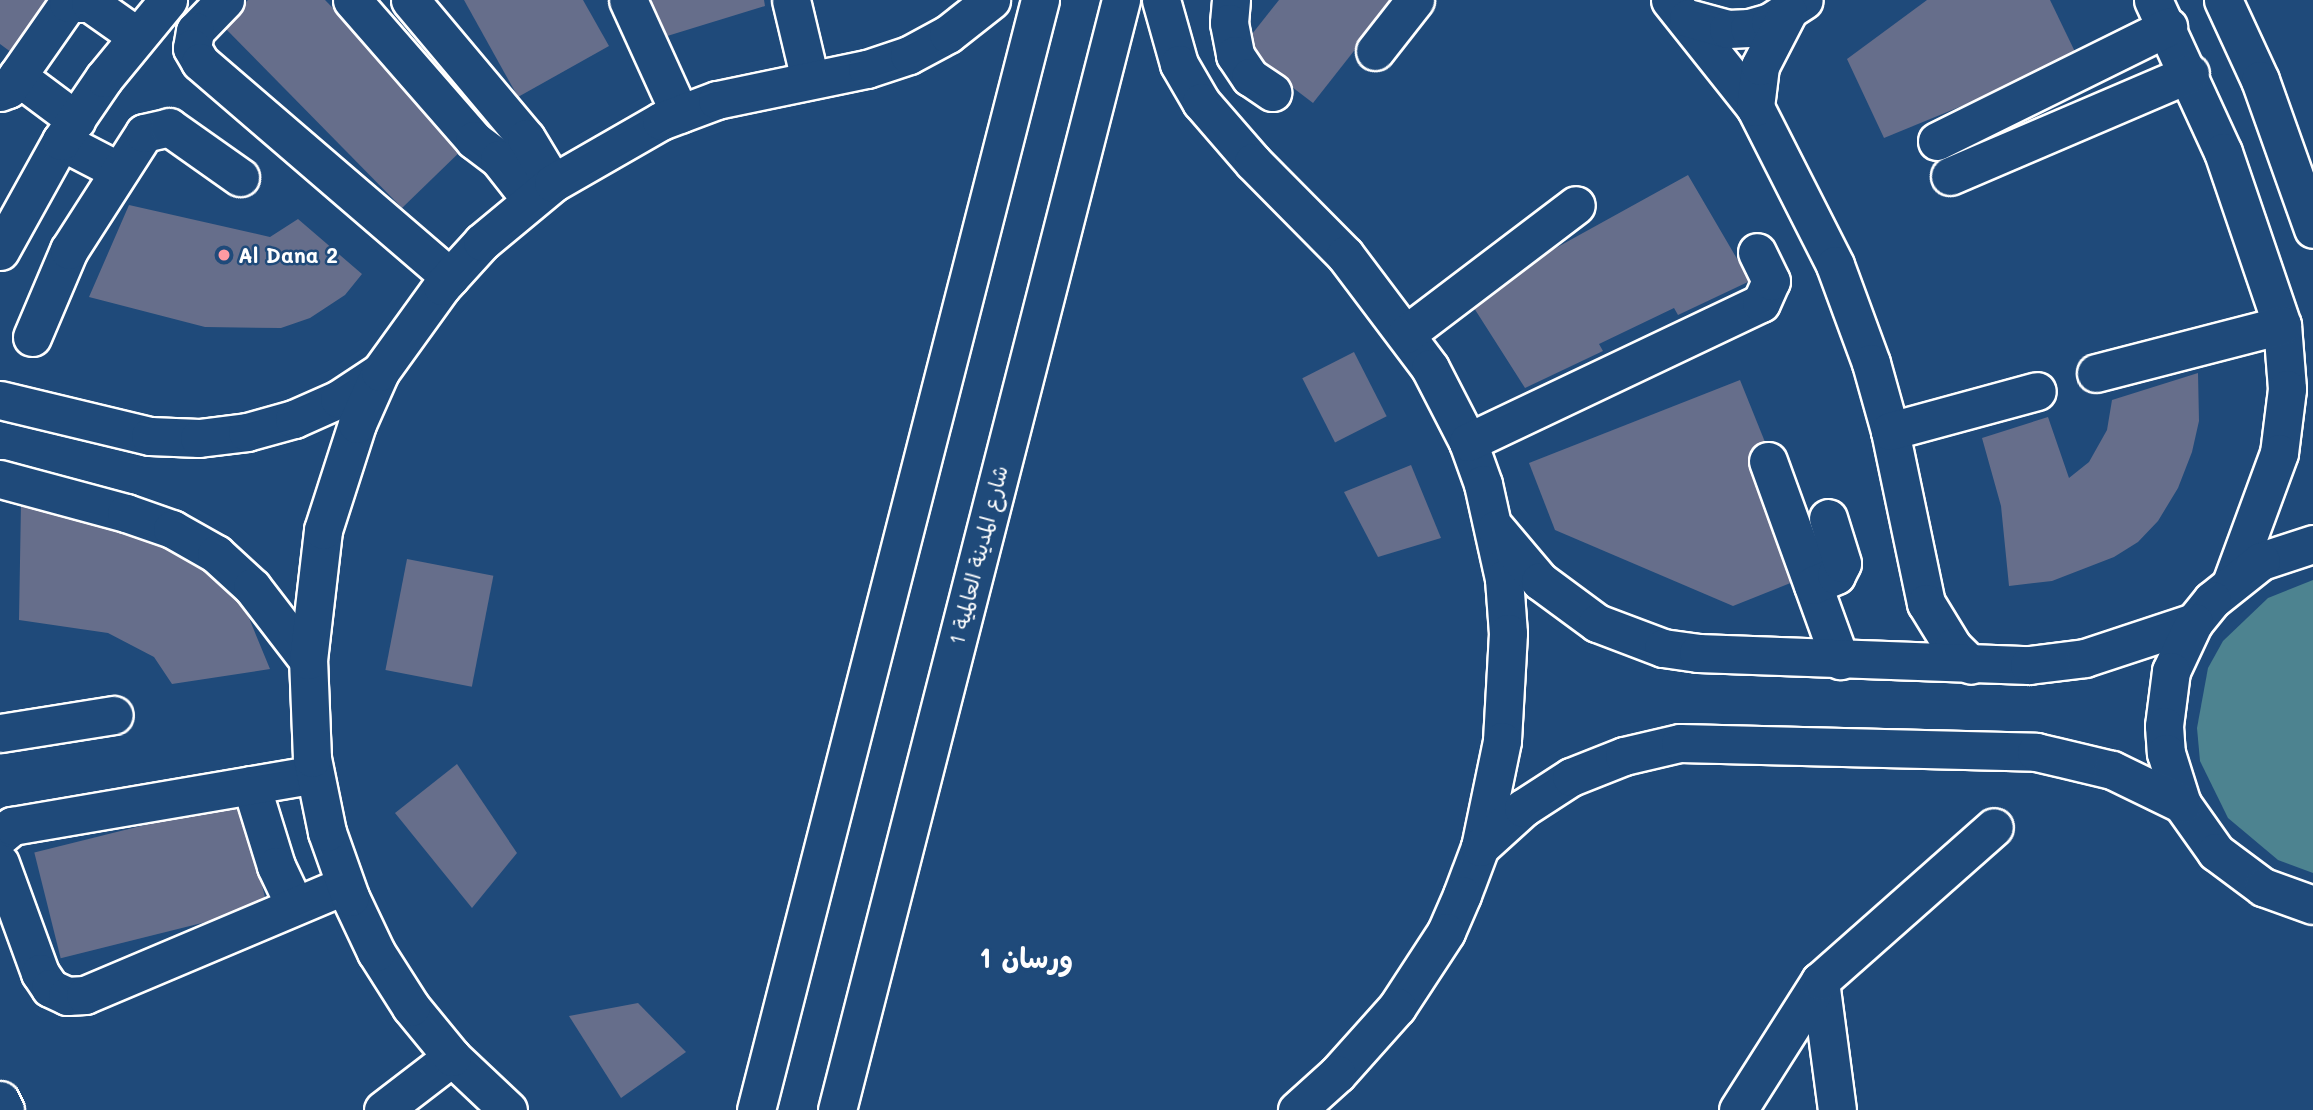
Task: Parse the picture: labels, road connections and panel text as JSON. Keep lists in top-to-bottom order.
{
  "streets": {
    "street": ["شارع المدينة العالمية 1"]
  },
  "districts": ["ورسان 1"],
  "places": ["Al Dana 2"]
}
